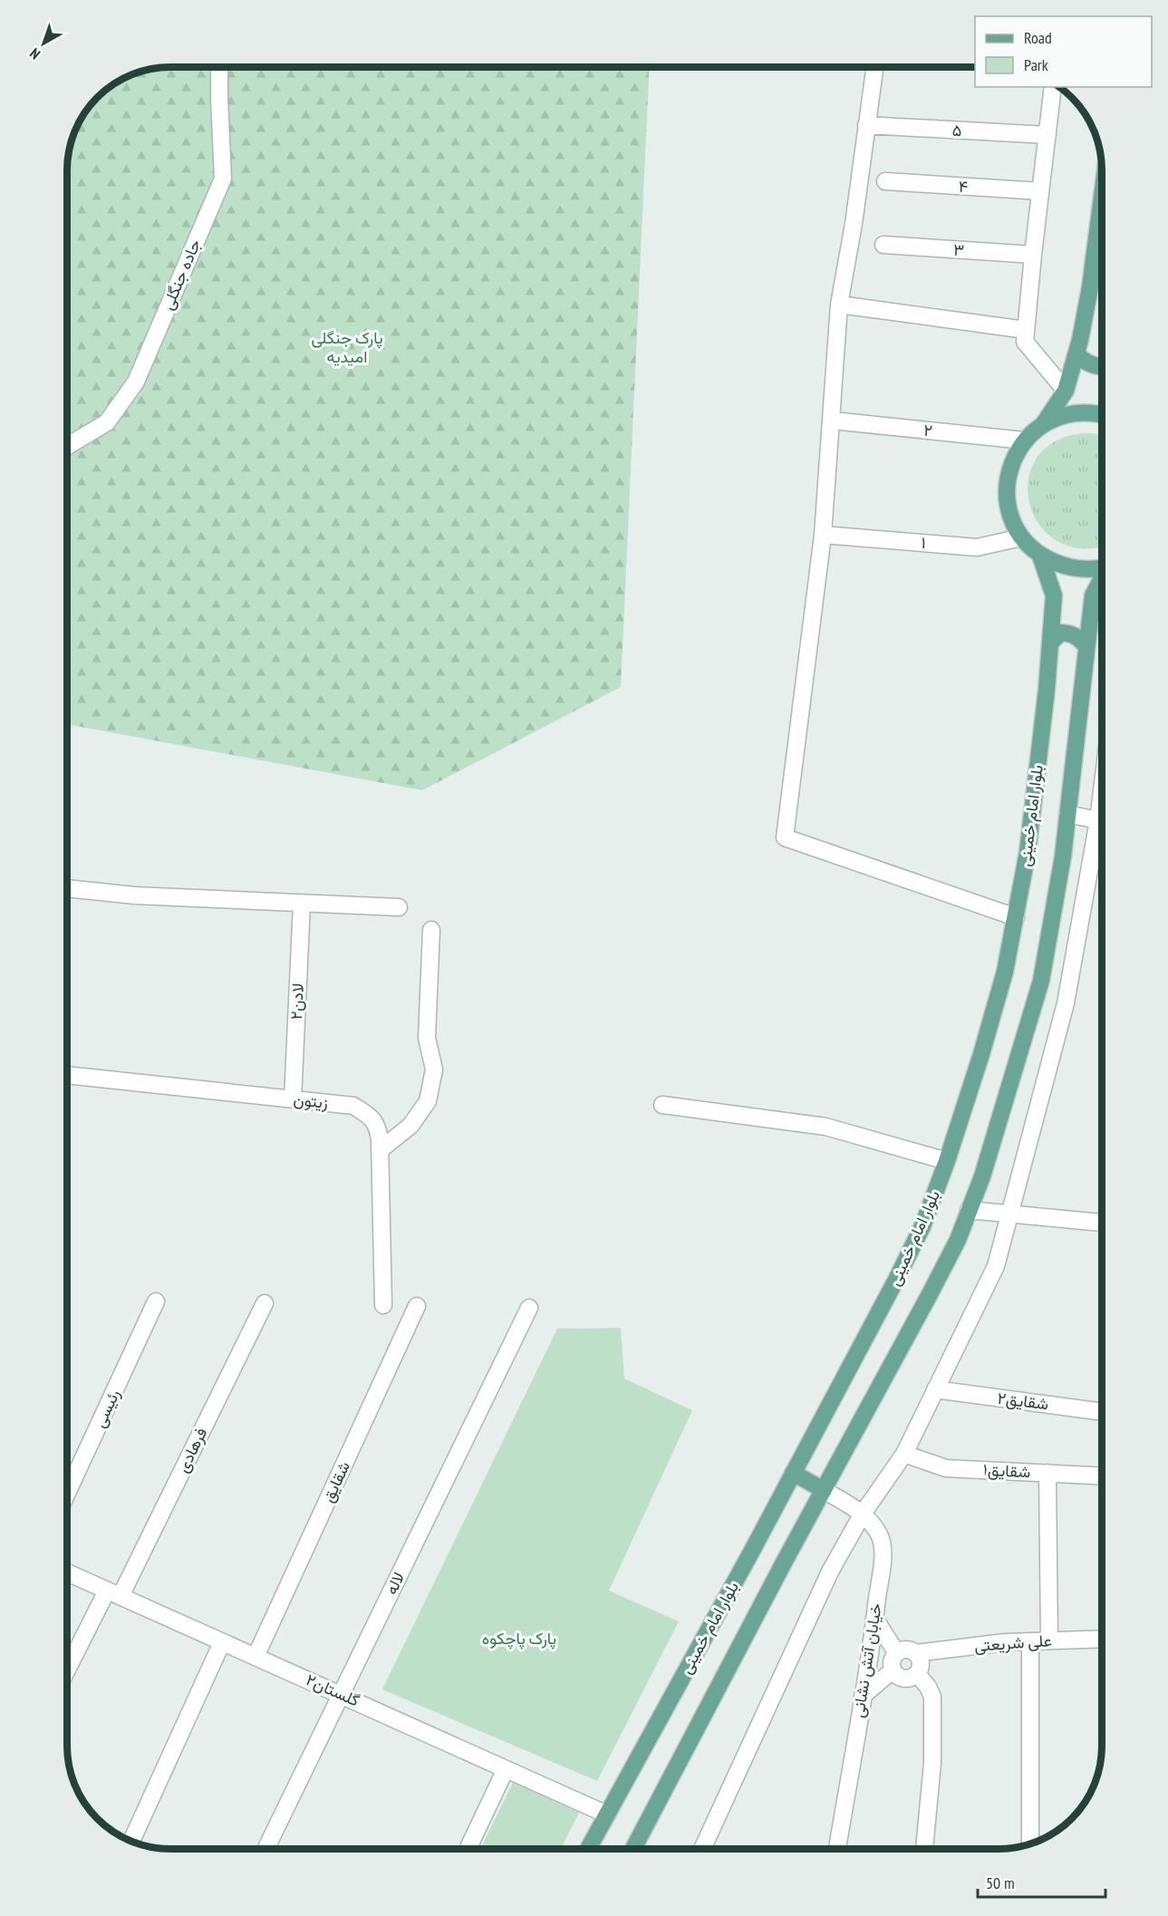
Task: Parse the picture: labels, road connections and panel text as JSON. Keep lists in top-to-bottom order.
{
  "streets": {
    "main road": ["بلوار امام خمینی"],
    "street": [
      "۵",
      "۴",
      "۳",
      "جاده جنگلی",
      "۲",
      "۱",
      "لادن۲",
      "زیتون",
      "شقایق۲",
      "رئیسی",
      "فرهادی",
      "شقایق۱",
      "شقایق",
      "لاله",
      "علی شریعتی",
      "خیابان آتش نشانی",
      "گلستان۲"
    ]
  },
  "crossings": [
    ["بلوار امام خمینی", "خیابان آتش نشانی"],
    ["بلوار امام خمینی", "گلستان۲"],
    ["لادن۲", "زیتون"],
    ["فرهادی", "گلستان۲"],
    ["شقایق", "گلستان۲"],
    ["لاله", "گلستان۲"]
  ],
  "parks": ["پارک جنگلی امیدیه", "پارک پاچکوه"],
  "legend": ["Road", "Park"],
  "scale_bar": "50 m",
  "north": "bottom left"
}
